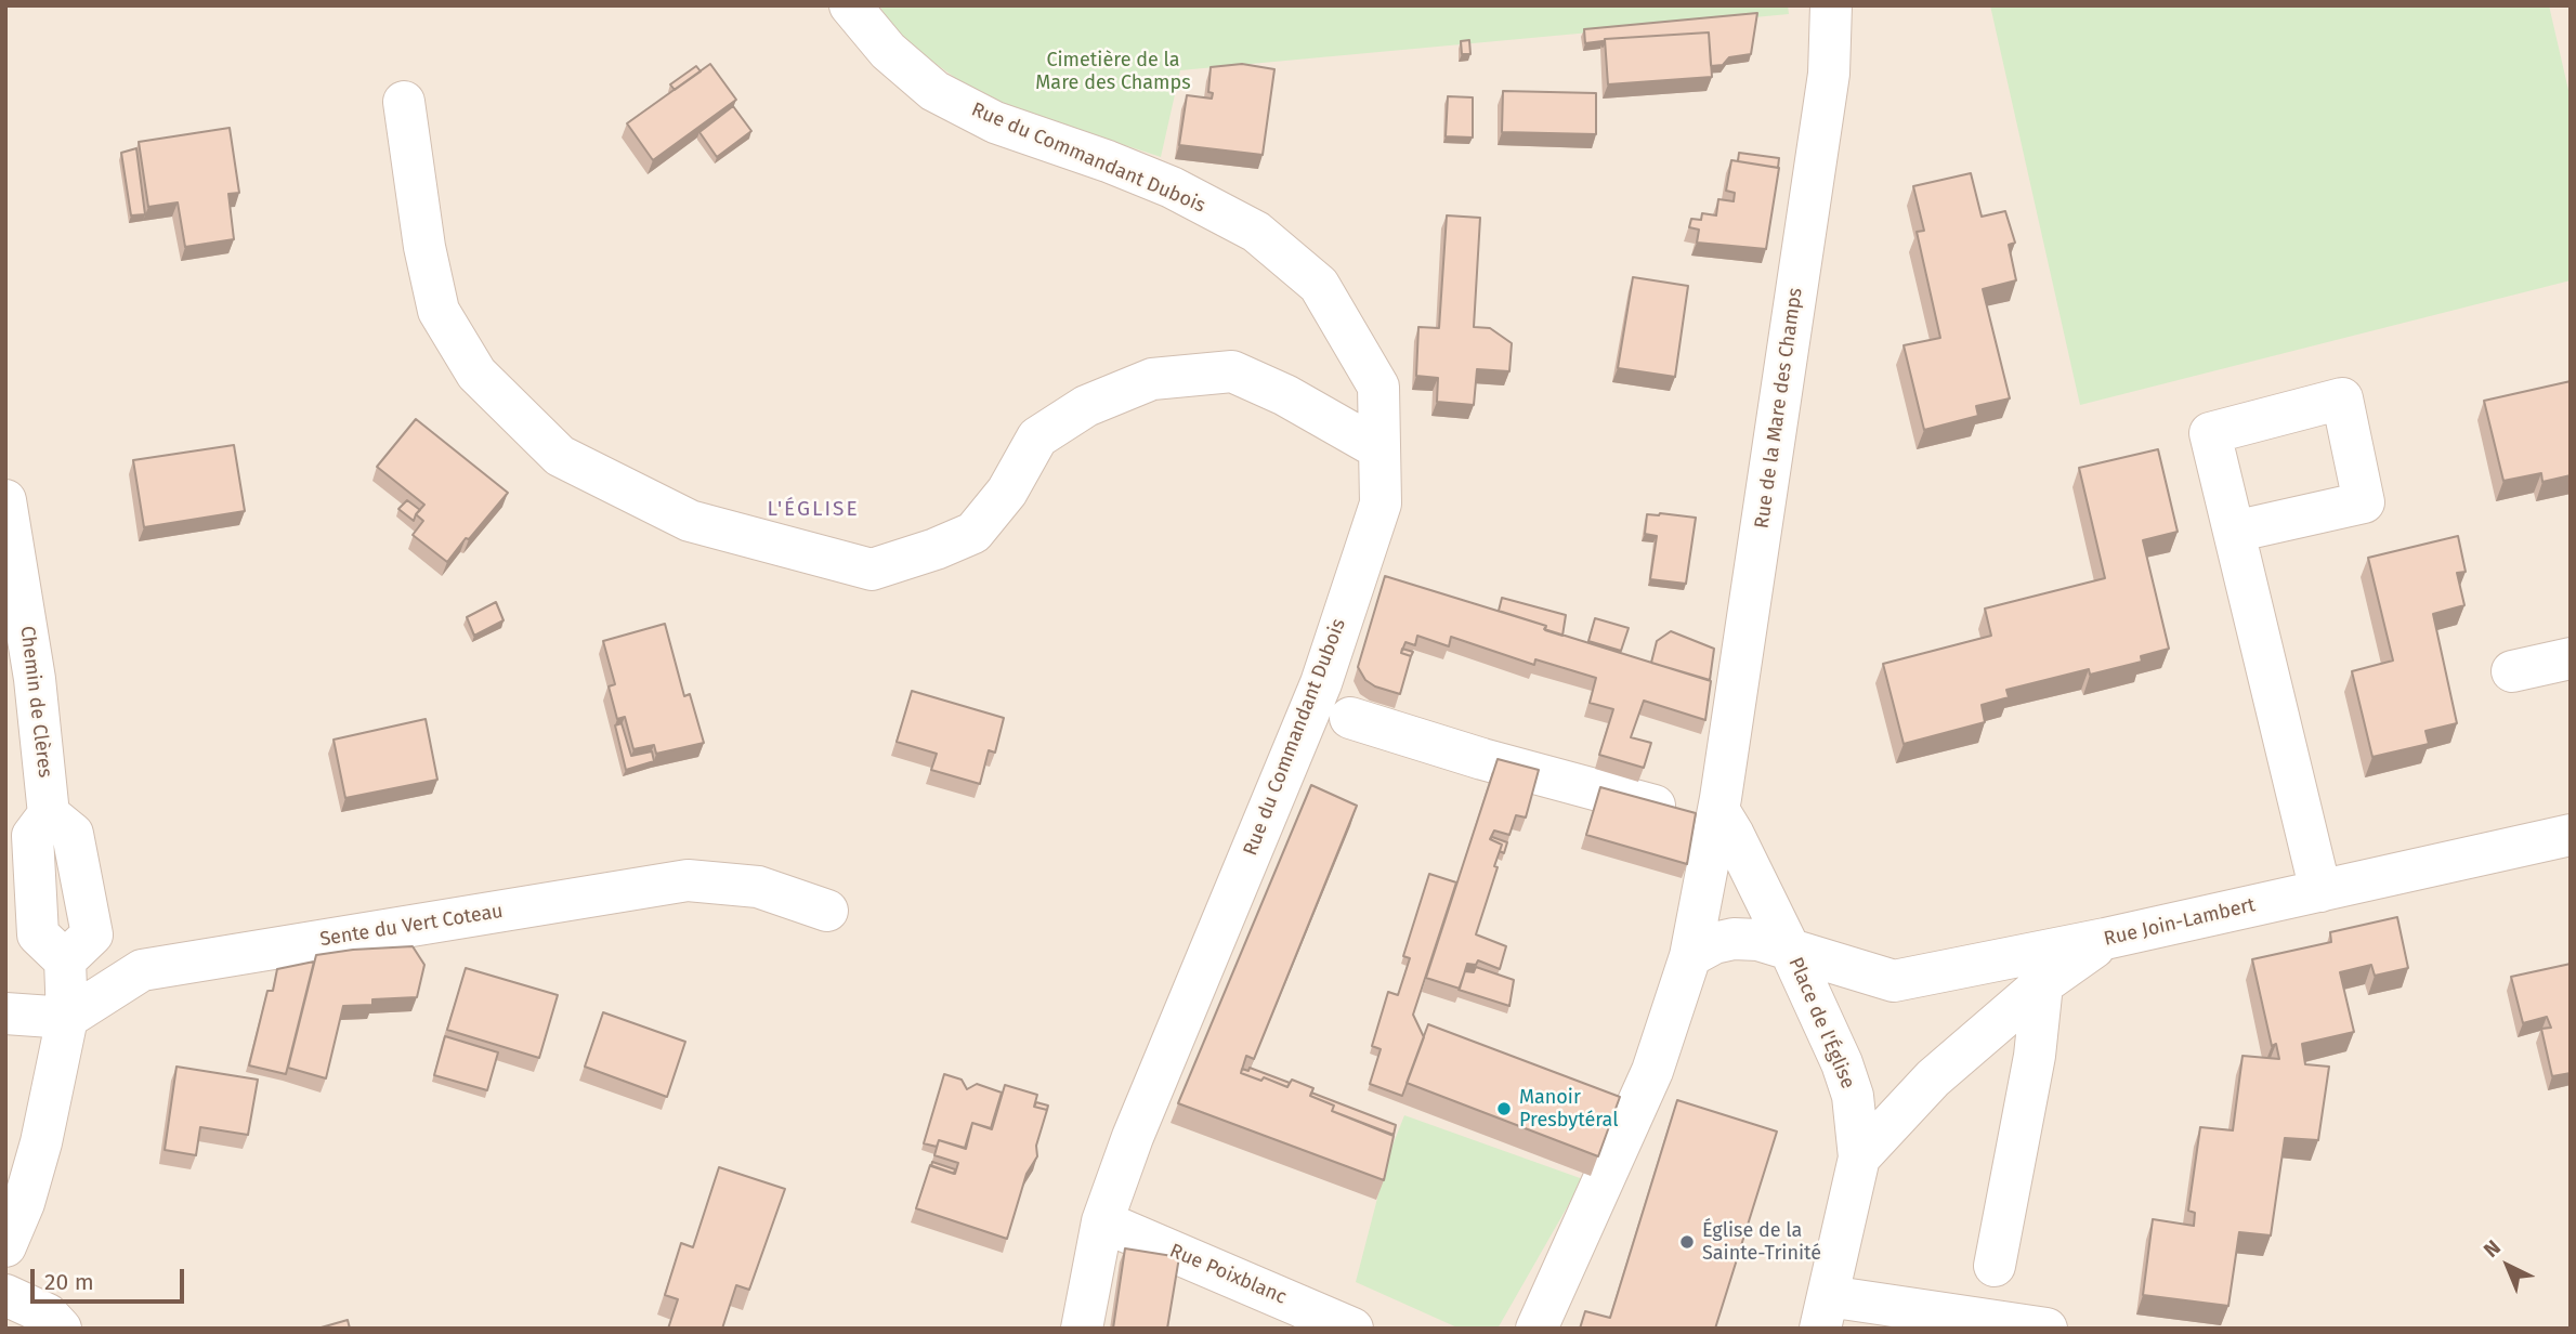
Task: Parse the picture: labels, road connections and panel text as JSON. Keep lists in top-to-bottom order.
{
  "streets": {
    "street": [
      "Rue du Commandant Dubois",
      "Rue de la Mare des Champs",
      "Chemin de Clères",
      "Rue Join-Lambert",
      "Sente du Vert Coteau",
      "Place de l'Église",
      "Rue Poixblanc"
    ]
  },
  "crossings": [
    ["Rue du Commandant Dubois", "Rue Poixblanc"],
    ["Rue de la Mare des Champs", "Place de l'Église"],
    ["Chemin de Clères", "Sente du Vert Coteau"],
    ["Rue Join-Lambert", "Place de l'Église"]
  ],
  "districts": ["L'ÉGLISE"],
  "parks": ["Cimetière de la Mare des Champs"],
  "places": ["Manoir Presbytéral", "Église de la Sainte-Trinité"],
  "scale_bar": "20 m",
  "north": "top left"
}
